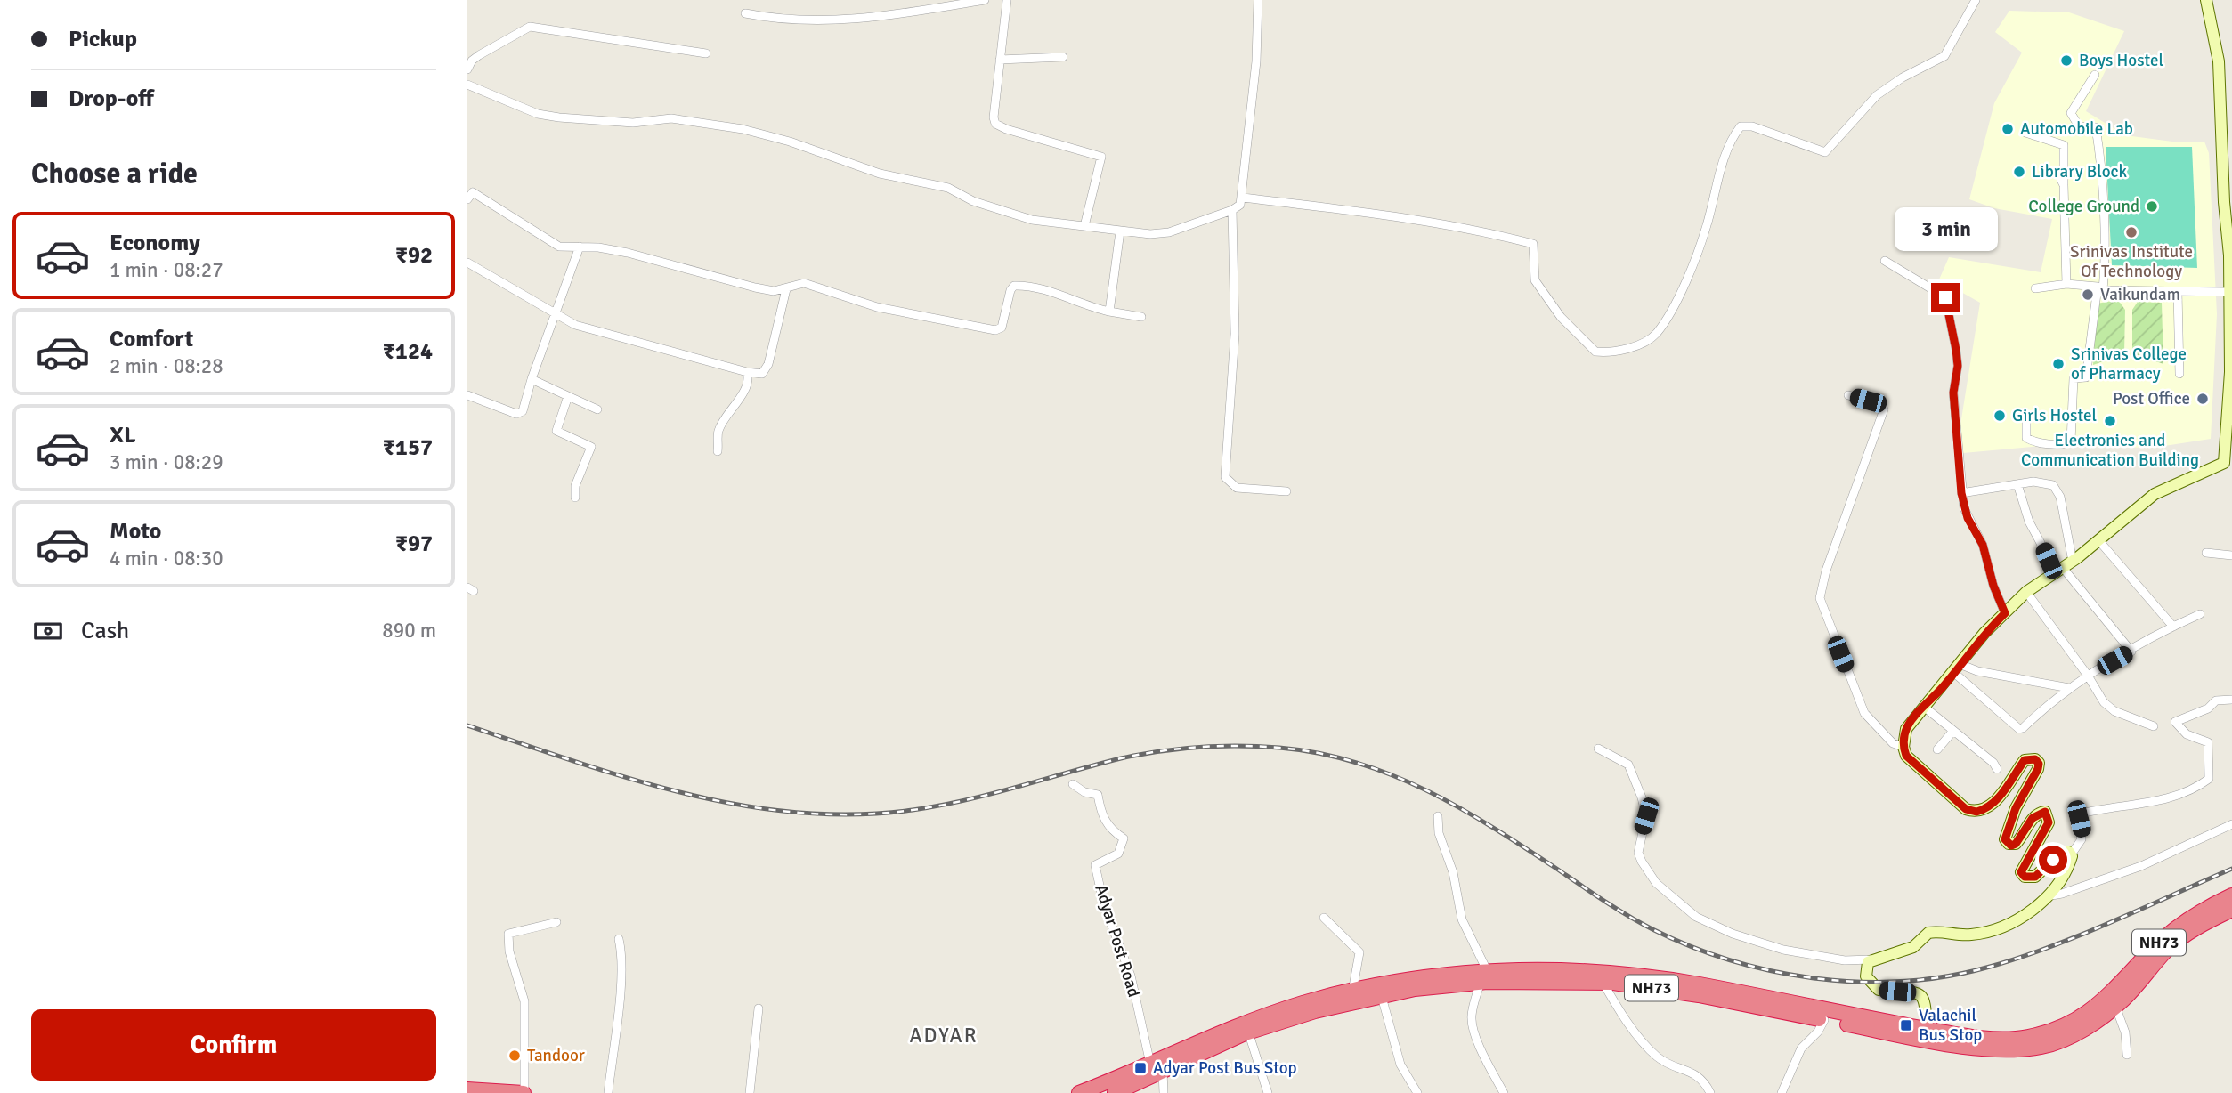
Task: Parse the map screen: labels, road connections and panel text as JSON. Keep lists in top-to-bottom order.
{
  "streets": {
    "highway": ["NH73"],
    "street": ["Adyar Post Road"]
  },
  "crossings": [
    ["Adyar Post Road", "NH73"]
  ],
  "districts": ["ADYAR"],
  "places": {
    "other": [
      "Boys Hostel",
      "Automobile Lab",
      "Library Block",
      "College Ground",
      "Srinivas Institute Of Technology",
      "Vaikundam",
      "Srinivas College of Pharmacy",
      "Post Office",
      "Girls Hostel",
      "Electronics and Communication Building",
      "Tandoor"
    ],
    "transit": ["Valachil Bus Stop", "Adyar Post Bus Stop"]
  },
  "page": {
    "banner": ["Pickup", "Drop-off"],
    "heading": "Choose a ride",
    "bubble": "3 min",
    "list": [
      {
        "name": "Economy",
        "note": "1 min · 08:27",
        "value": "₹92"
      },
      {
        "name": "Comfort",
        "note": "2 min · 08:28",
        "value": "₹124"
      },
      {
        "name": "XL",
        "note": "3 min · 08:29",
        "value": "₹157"
      },
      {
        "name": "Moto",
        "note": "4 min · 08:30",
        "value": "₹97"
      }
    ],
    "pay": ["Cash", "890 m"],
    "buttons": "Confirm"
  }
}
